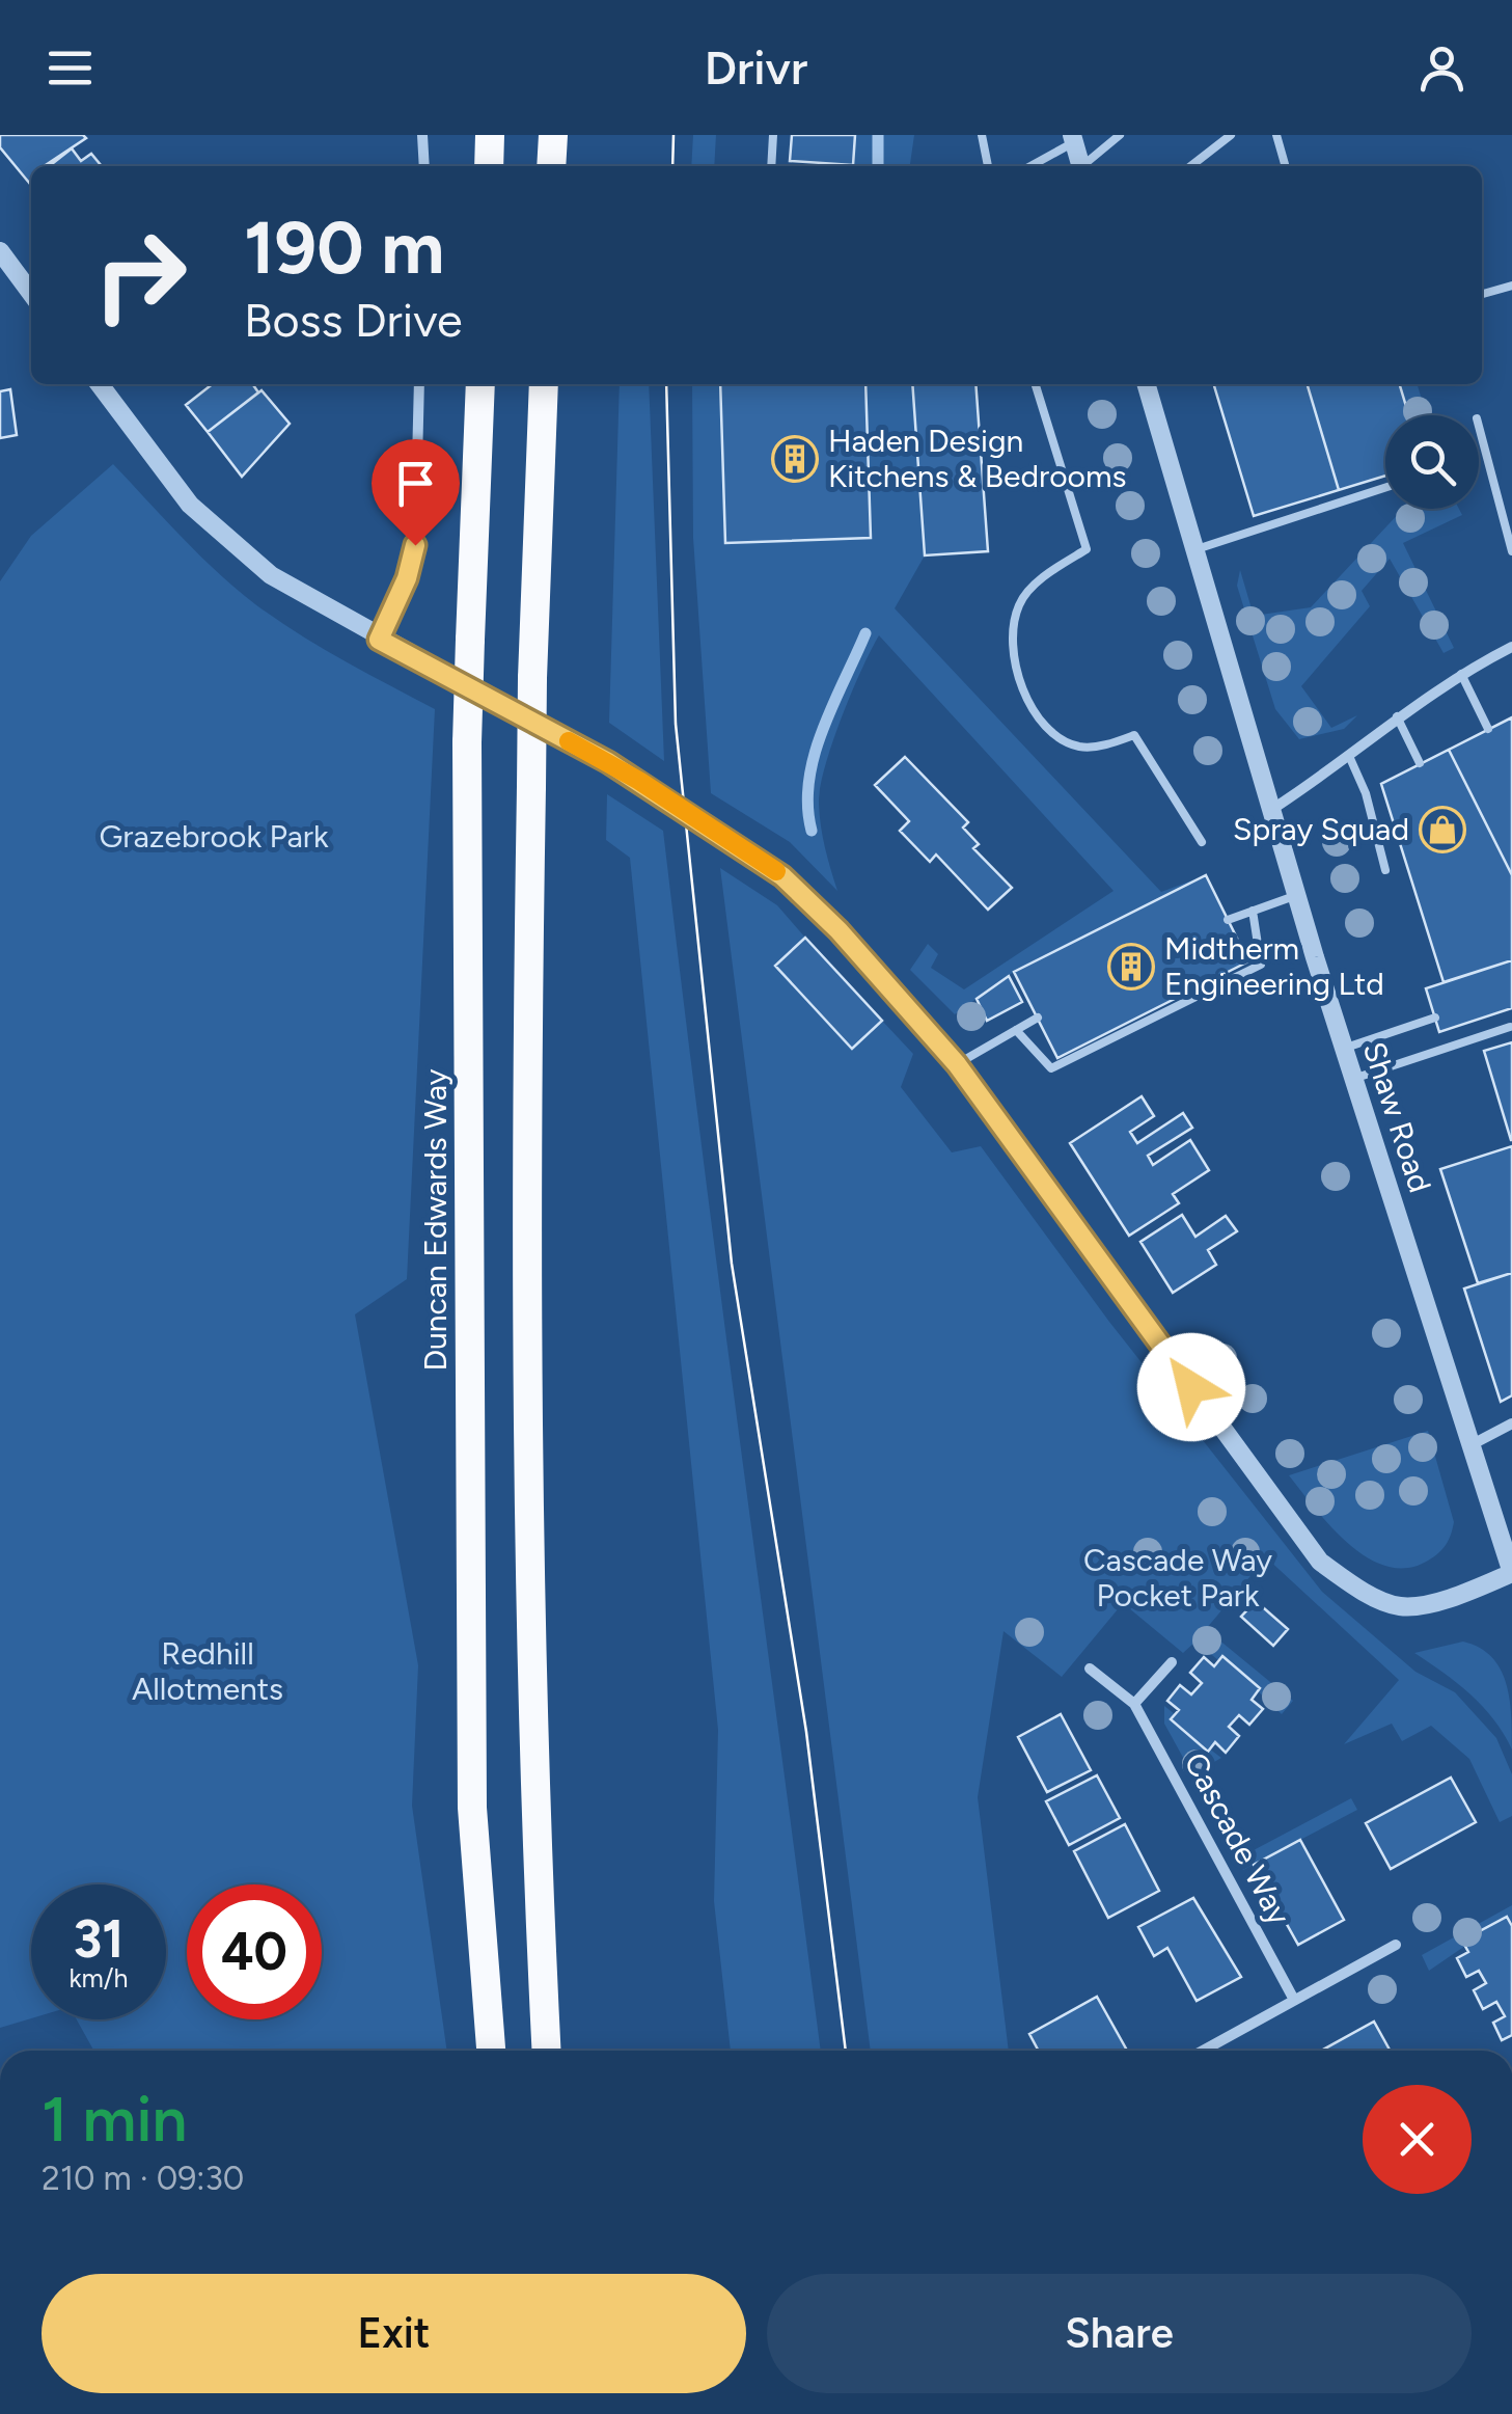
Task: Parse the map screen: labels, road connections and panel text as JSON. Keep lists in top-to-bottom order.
{
  "streets": {
    "highway": ["Duncan Edwards Way"],
    "street": ["Shaw Road", "Cascade Way"]
  },
  "parks": ["Grazebrook Park", "Cascade Way Pocket Park", "Redhill Allotments"],
  "places": {
    "building": ["Haden Design Kitchens & Bedrooms", "Midtherm Engineering Ltd"],
    "shop": ["Spray Squad"]
  },
  "page": {
    "header": "Drivr",
    "turn": ["190 m", "Boss Drive"],
    "speed": "31 km/h",
    "limit": "40",
    "heading": ["1 min", "210 m · 09:30"],
    "buttons": ["Exit", "Share"]
  }
}
